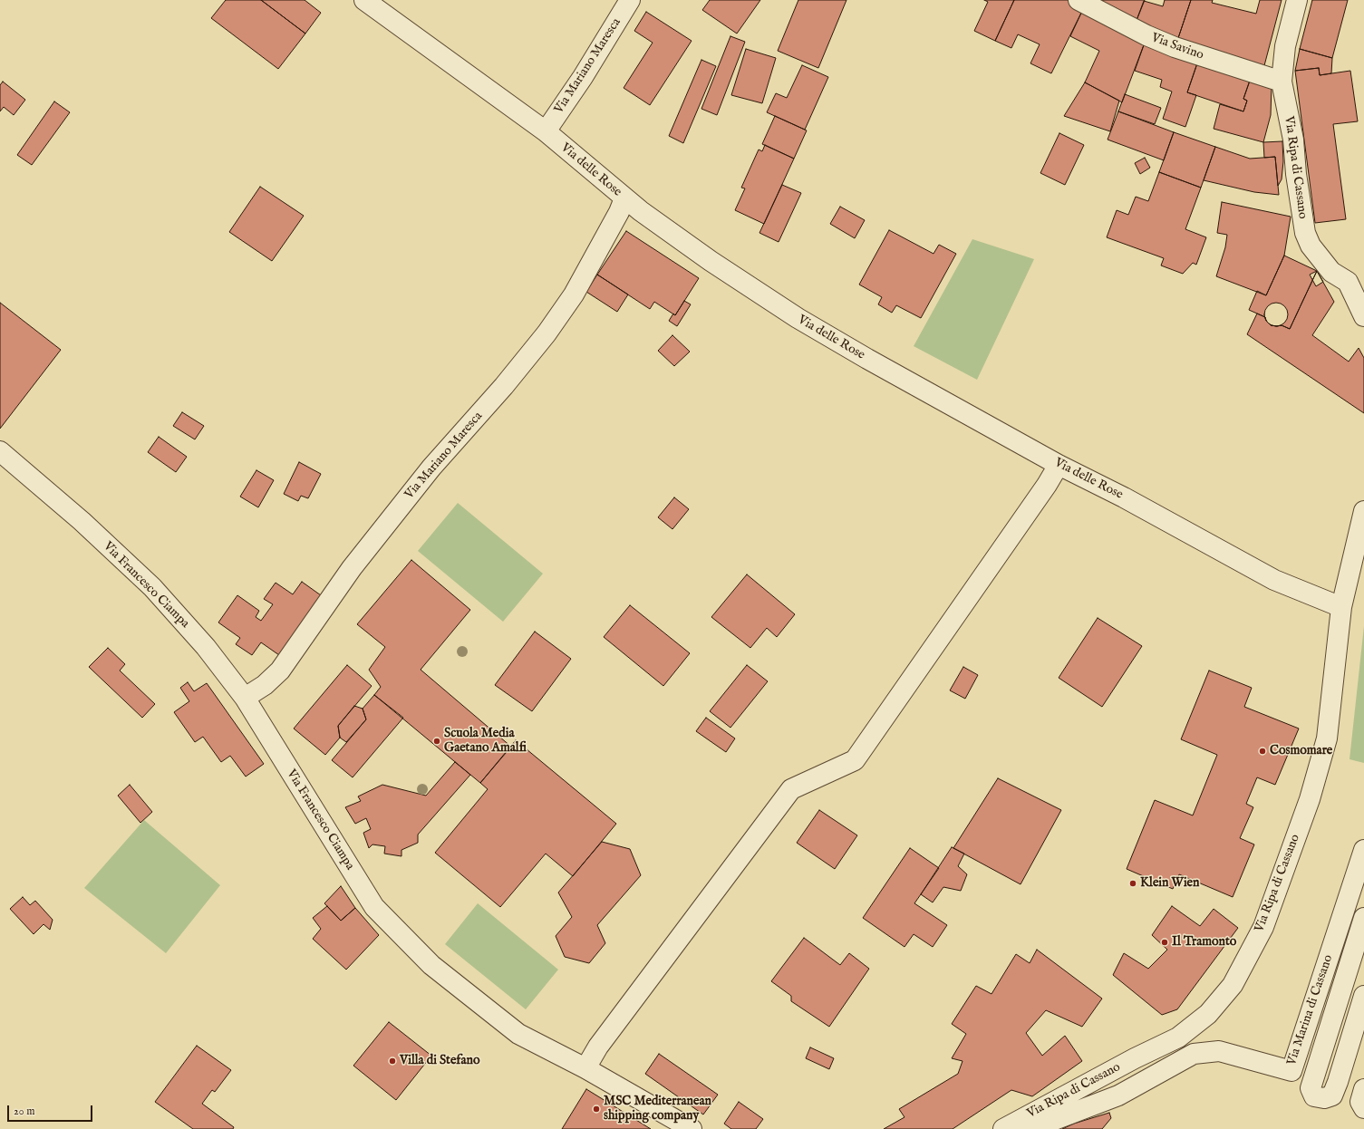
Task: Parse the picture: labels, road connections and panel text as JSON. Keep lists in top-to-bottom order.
{
  "streets": {
    "street": [
      "Via Savino",
      "Via Mariano Maresca",
      "Via Ripa di Cassano",
      "Via delle Rose",
      "Via Francesco Ciampa",
      "Via Marina di Cassano"
    ]
  },
  "crossings": [
    ["Via Savino", "Via Ripa di Cassano"],
    ["Via Mariano Maresca", "Via delle Rose"],
    ["Via Mariano Maresca", "Via Francesco Ciampa"],
    ["Via Ripa di Cassano", "Via delle Rose"]
  ],
  "places": [
    "Scuola Media Gaetano Amalfi",
    "Cosmomare",
    "Klein Wien",
    "Il Tramonto",
    "Villa di Stefano",
    "MSC Mediterranean shipping company"
  ],
  "scale_bar": "20 m"
}
